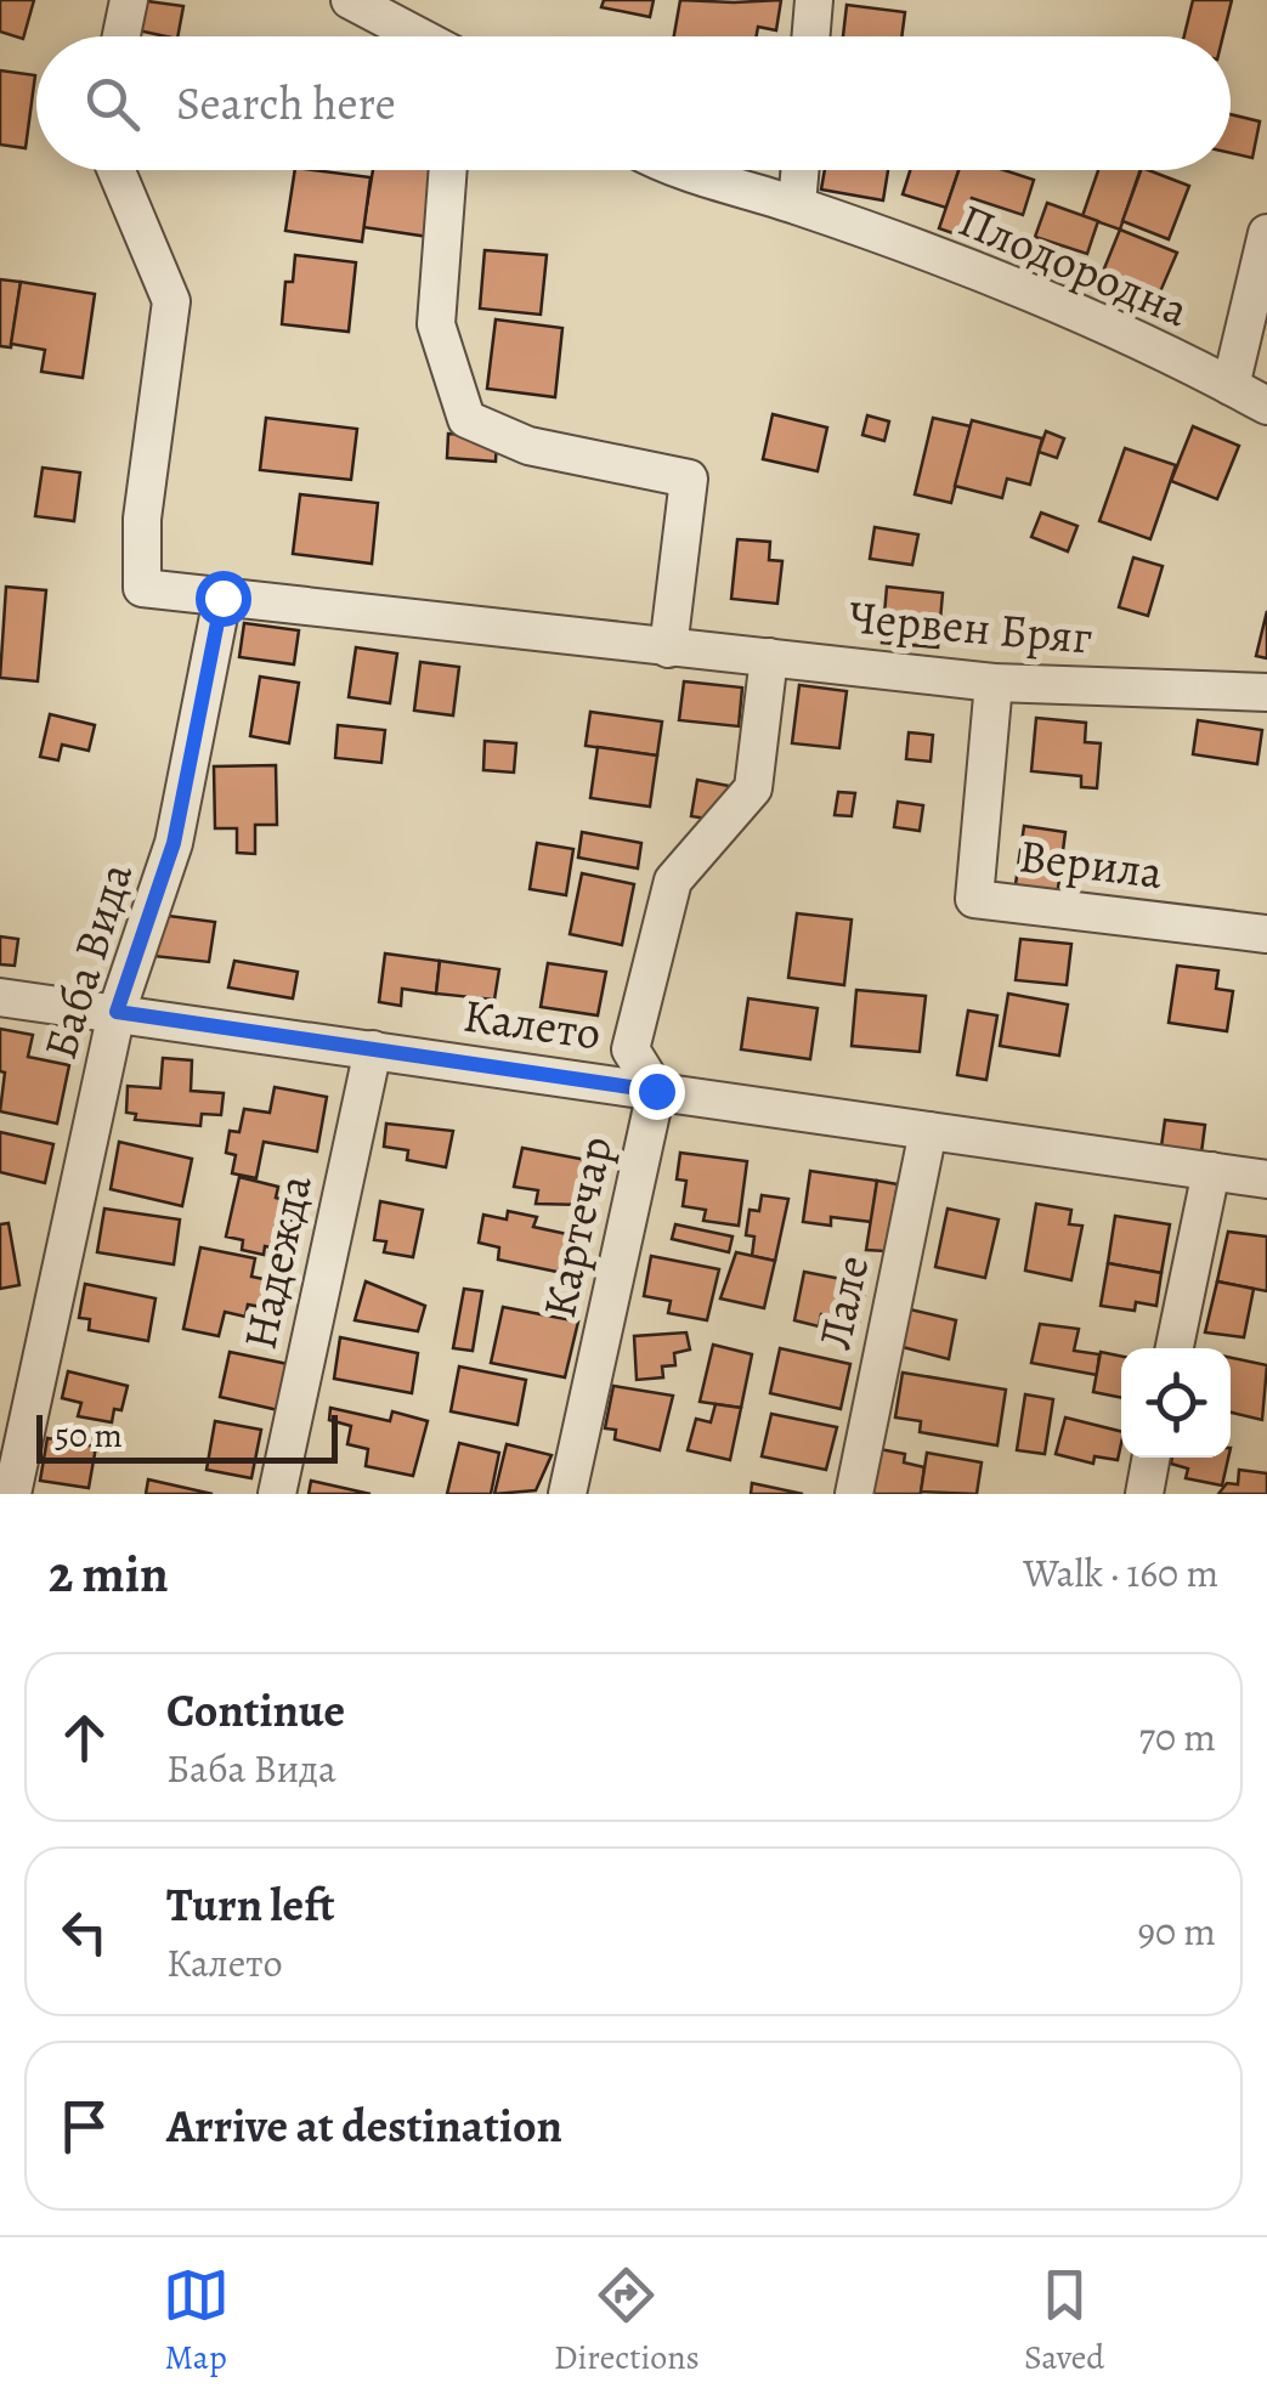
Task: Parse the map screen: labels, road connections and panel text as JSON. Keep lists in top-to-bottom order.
{
  "streets": {
    "street": [
      "Плодородна",
      "Червен Бряг",
      "Верила",
      "Баба Вида",
      "Калето",
      "Картечар",
      "Надежда",
      "Лале"
    ]
  },
  "crossings": [
    ["Червен Бряг", "Верила"],
    ["Червен Бряг", "Баба Вида"],
    ["Червен Бряг", "Картечар"],
    ["Баба Вида", "Калето"],
    ["Калето", "Картечар"],
    ["Калето", "Надежда"],
    ["Калето", "Лале"]
  ],
  "scale_bar": "50 m",
  "page": {
    "search": "Search here",
    "scale": "50 m",
    "heading": ["2 min", "Walk · 160 m"],
    "list": [
      ["Continue", "Баба Вида", "70 m"],
      ["Turn left", "Калето", "90 m"],
      "Arrive at destination"
    ],
    "nav": ["Map", "Directions", "Saved"]
  }
}
